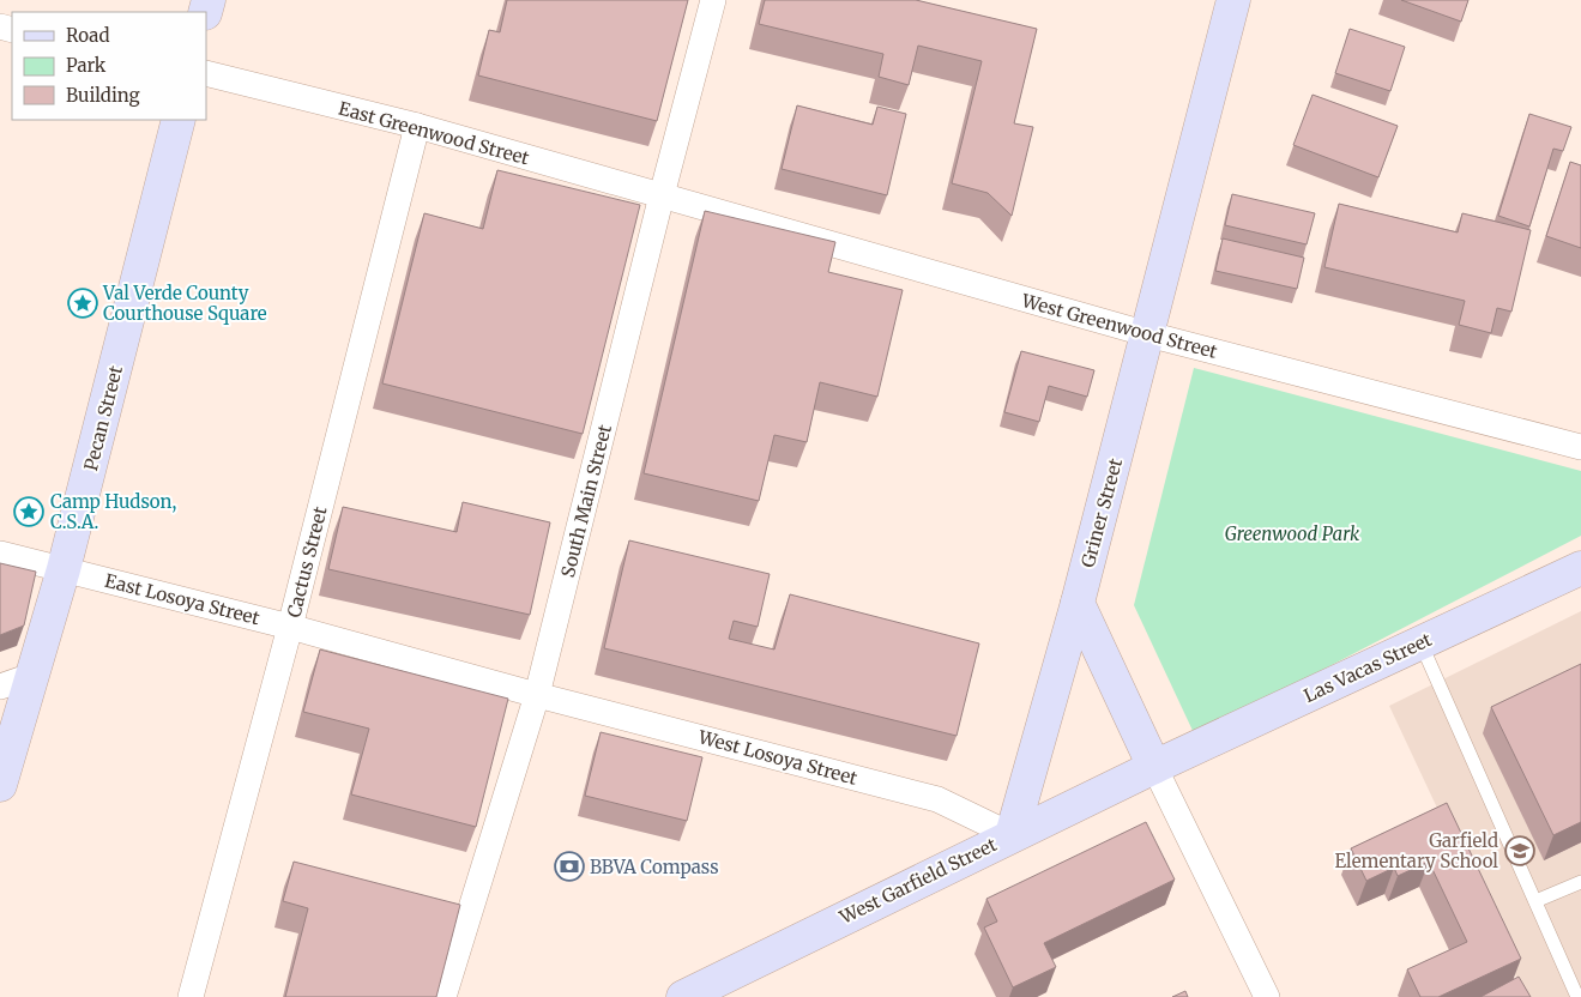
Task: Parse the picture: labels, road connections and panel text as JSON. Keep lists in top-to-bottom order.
{
  "streets": {
    "street": [
      "East Greenwood Street",
      "West Greenwood Street",
      "Pecan Street",
      "South Main Street",
      "Griner Street",
      "Cactus Street",
      "East Losoya Street",
      "Las Vacas Street",
      "West Losoya Street",
      "West Garfield Street"
    ]
  },
  "crossings": [
    ["East Greenwood Street", "West Greenwood Street"],
    ["East Greenwood Street", "South Main Street"],
    ["East Greenwood Street", "Cactus Street"],
    ["West Greenwood Street", "South Main Street"],
    ["West Greenwood Street", "Griner Street"],
    ["Pecan Street", "East Losoya Street"],
    ["South Main Street", "East Losoya Street"],
    ["South Main Street", "West Losoya Street"],
    ["Griner Street", "West Losoya Street"],
    ["Griner Street", "West Garfield Street"],
    ["Cactus Street", "East Losoya Street"],
    ["East Losoya Street", "West Losoya Street"],
    ["Las Vacas Street", "West Garfield Street"],
    ["West Losoya Street", "West Garfield Street"]
  ],
  "parks": ["Greenwood Park"],
  "places": {
    "place": ["Val Verde County Courthouse Square", "Camp Hudson, C.S.A."],
    "school or university": ["Garfield Elementary School"],
    "bank": ["BBVA Compass"]
  },
  "legend": ["Road", "Park", "Building"]
}
